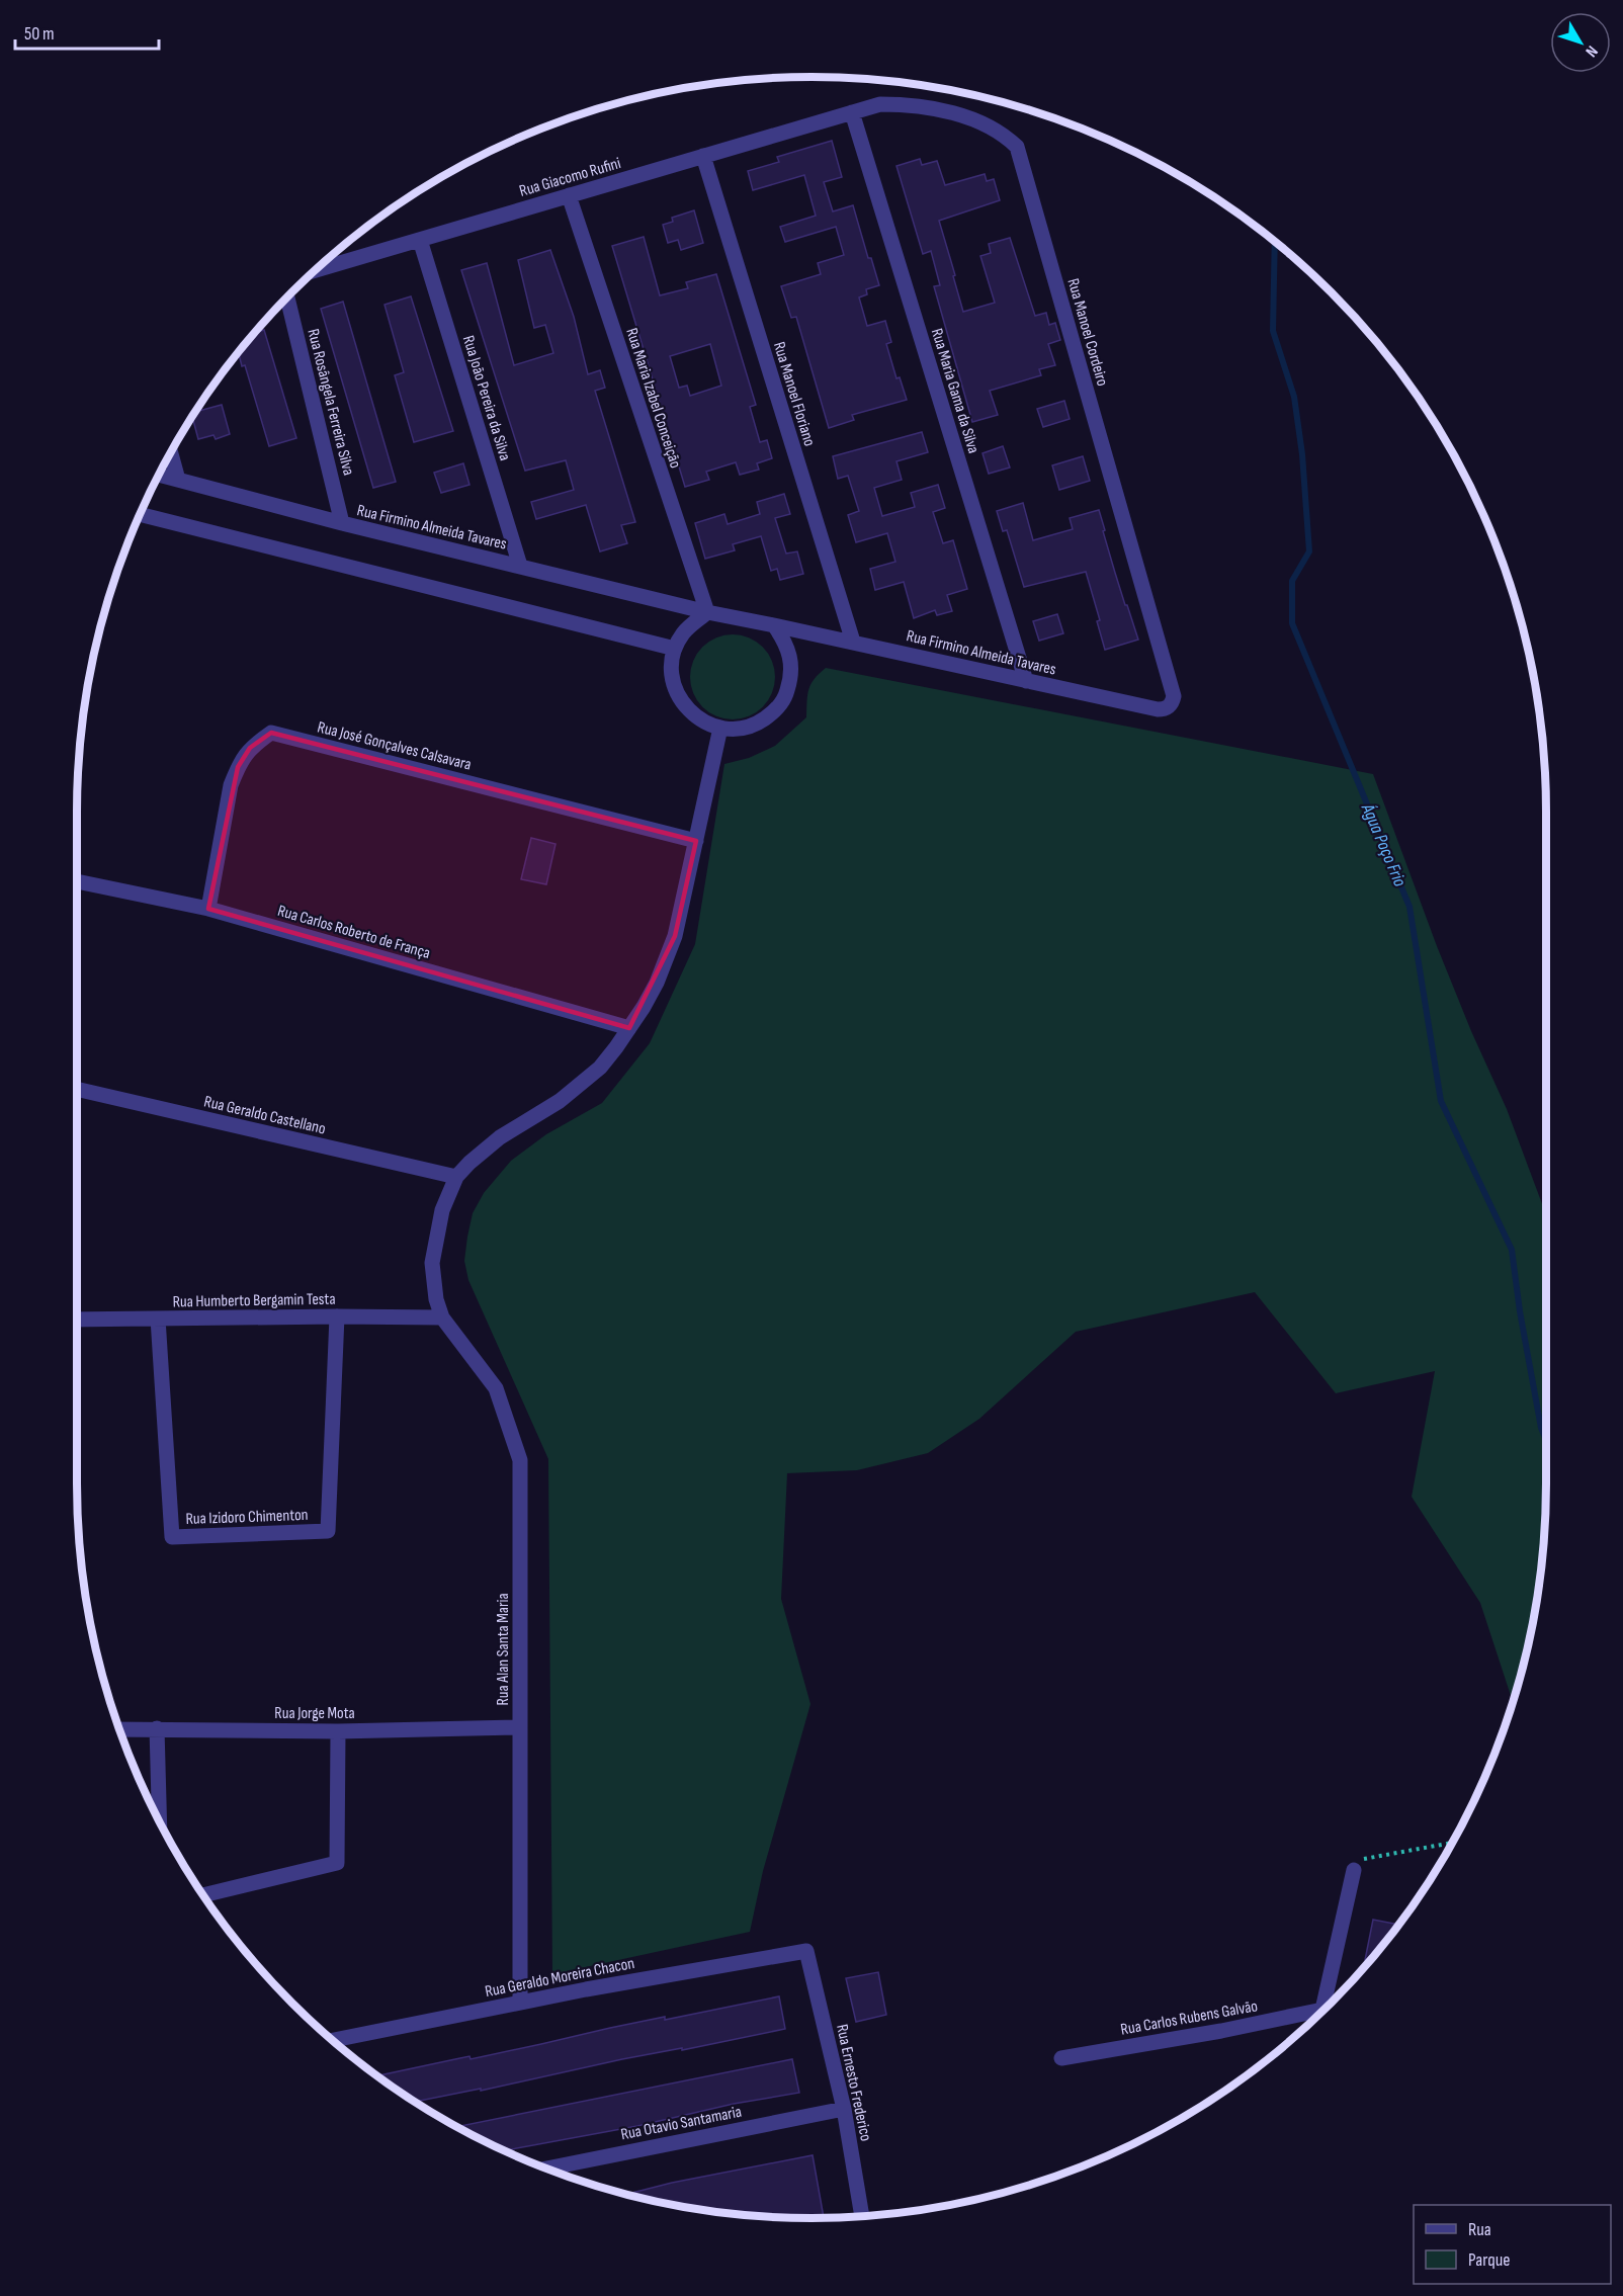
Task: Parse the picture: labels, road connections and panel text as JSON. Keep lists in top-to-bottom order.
{
  "streets": {
    "street": [
      "Rua Giacomo Rufini",
      "Rua Manoel Cordeiro",
      "Rua Maria Gama da Silva",
      "Rua Manoel Floriano",
      "Rua João Pereira da Silva",
      "Rua Maria Izabel Conceição",
      "Rua Rosângela Ferreira Silva",
      "Rua Firmino Almeida Tavares",
      "Rua José Gonçalves Calsavara",
      "Rua Carlos Roberto de França",
      "Rua Geraldo Castellano",
      "Rua Humberto Bergamin Testa",
      "Rua Izidoro Chimenton",
      "Rua Alan Santa Maria",
      "Rua Jorge Mota",
      "Rua Geraldo Moreira Chacon",
      "Rua Carlos Rubens Galvão",
      "Rua Ernesto Frederico",
      "Rua Otavio Santamaria"
    ]
  },
  "crossings": [
    ["Rua Giacomo Rufini", "Rua Manoel Cordeiro"],
    ["Rua Giacomo Rufini", "Rua Maria Gama da Silva"],
    ["Rua Giacomo Rufini", "Rua Manoel Floriano"],
    ["Rua Giacomo Rufini", "Rua João Pereira da Silva"],
    ["Rua Giacomo Rufini", "Rua Maria Izabel Conceição"],
    ["Rua Manoel Cordeiro", "Rua Maria Gama da Silva"],
    ["Rua Manoel Cordeiro", "Rua Firmino Almeida Tavares"],
    ["Rua Maria Gama da Silva", "Rua Firmino Almeida Tavares"],
    ["Rua Manoel Floriano", "Rua Firmino Almeida Tavares"],
    ["Rua João Pereira da Silva", "Rua Firmino Almeida Tavares"],
    ["Rua Maria Izabel Conceição", "Rua Firmino Almeida Tavares"],
    ["Rua Rosângela Ferreira Silva", "Rua Firmino Almeida Tavares"],
    ["Rua José Gonçalves Calsavara", "Rua Carlos Roberto de França"],
    ["Rua Humberto Bergamin Testa", "Rua Izidoro Chimenton"],
    ["Rua Humberto Bergamin Testa", "Rua Alan Santa Maria"],
    ["Rua Alan Santa Maria", "Rua Jorge Mota"],
    ["Rua Alan Santa Maria", "Rua Geraldo Moreira Chacon"],
    ["Rua Geraldo Moreira Chacon", "Rua Ernesto Frederico"],
    ["Rua Ernesto Frederico", "Rua Otavio Santamaria"]
  ],
  "water": ["Água Poço Frio"],
  "legend": ["Rua", "Parque"],
  "scale_bar": "50 m",
  "north": "bottom right"
}
